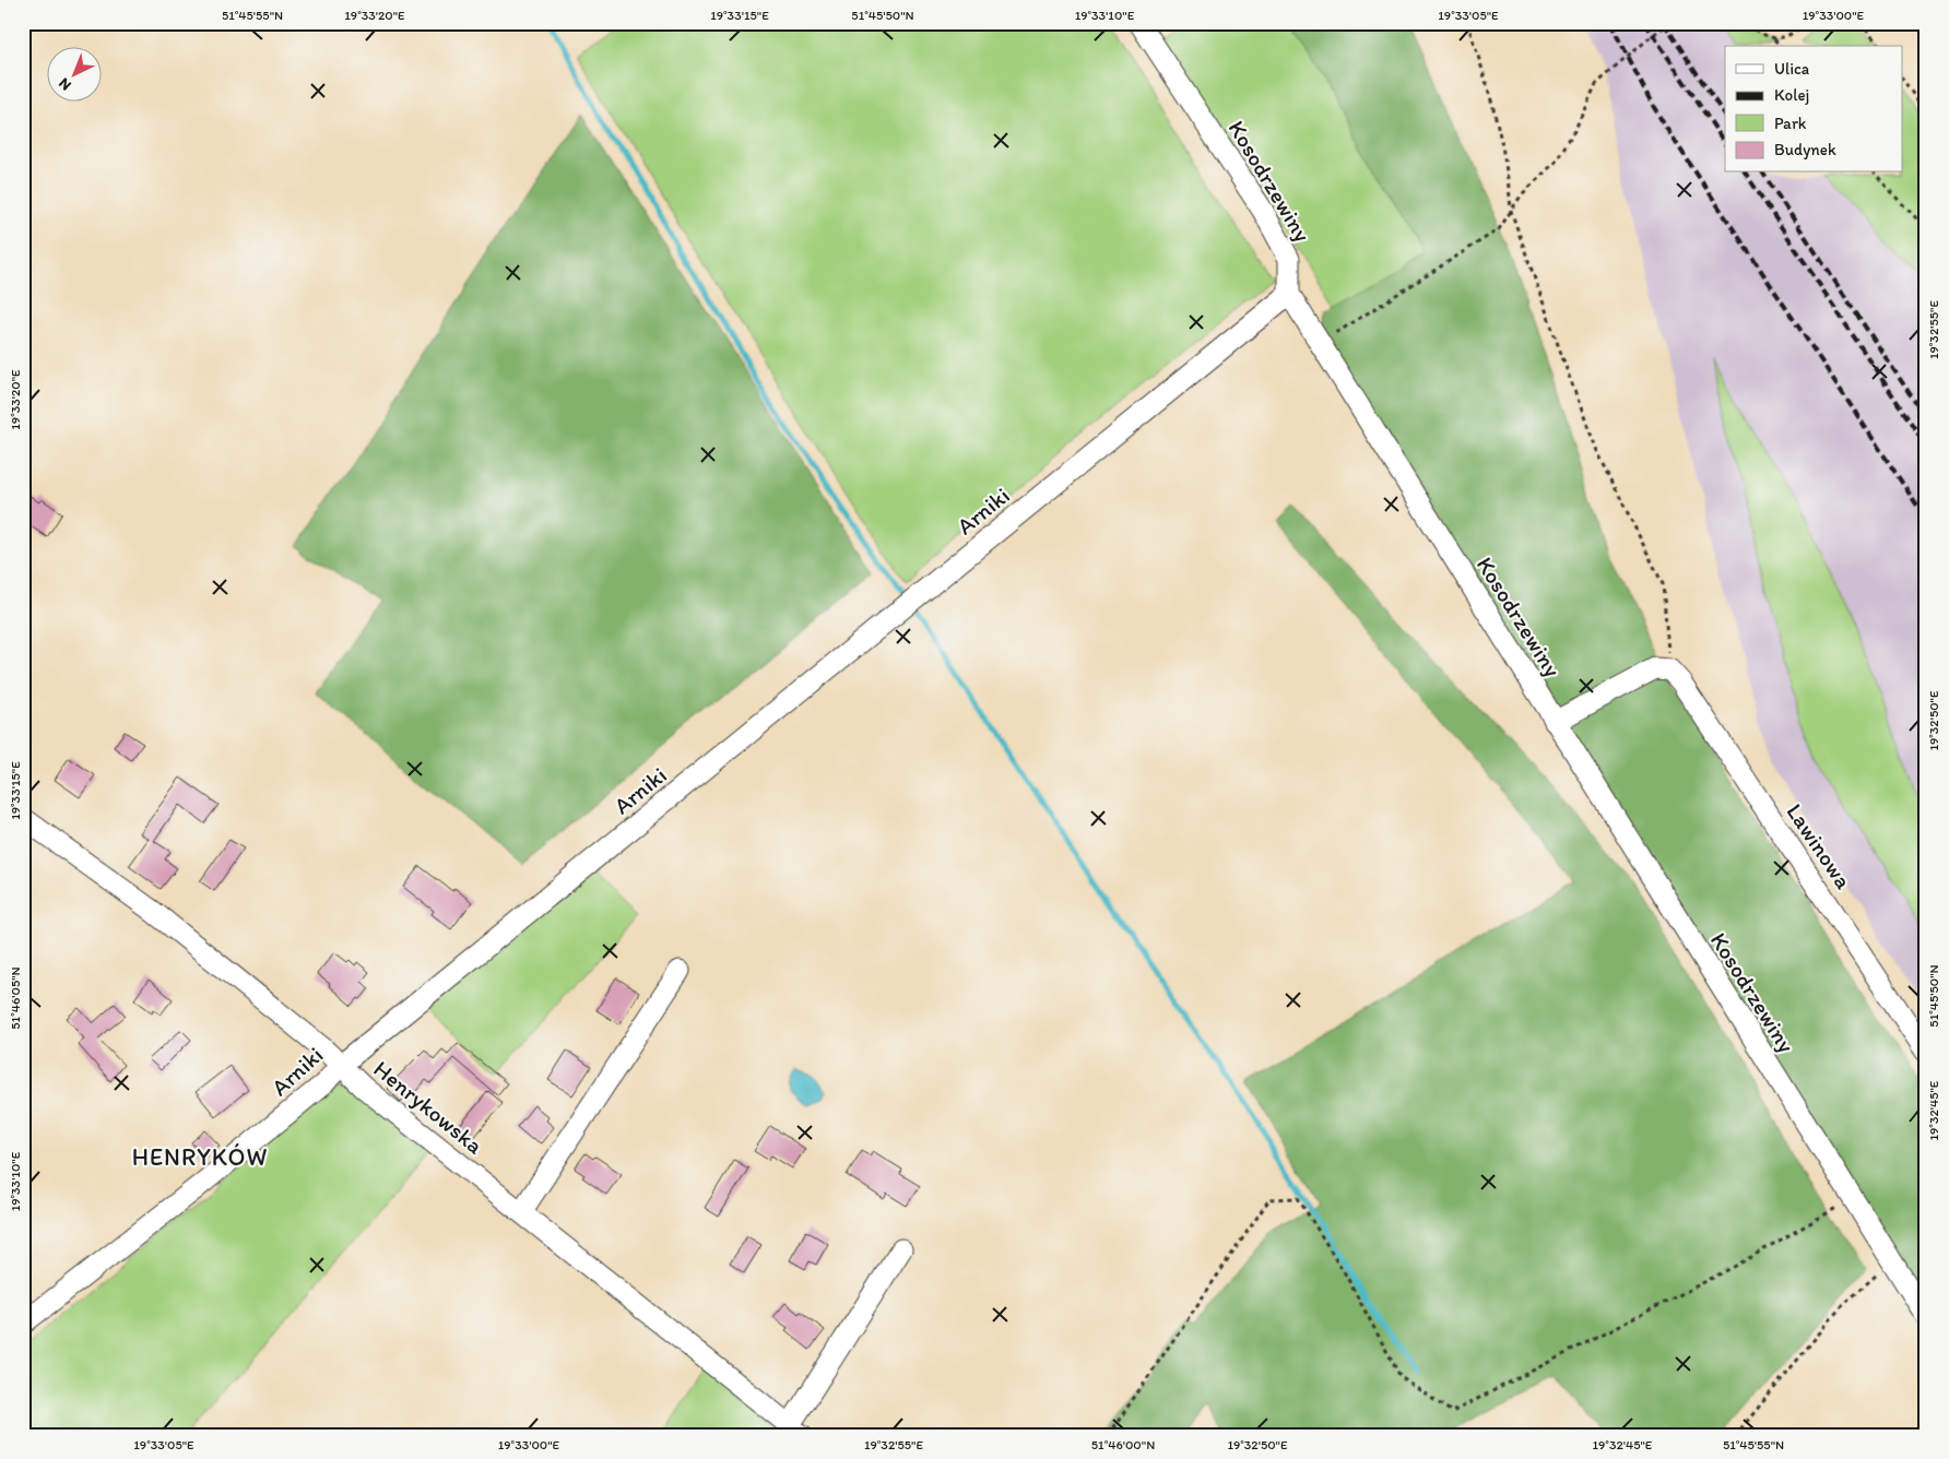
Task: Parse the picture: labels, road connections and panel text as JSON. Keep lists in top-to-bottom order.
{
  "streets": {
    "street": [
      "Kosodrzewiny",
      "Arniki",
      "Lawinowa",
      "Henrykowska"
    ]
  },
  "crossings": [
    ["Kosodrzewiny", "Arniki"],
    ["Arniki", "Henrykowska"]
  ],
  "districts": ["HENRYKÓW"],
  "legend": [
    "Ulica",
    "Kolej",
    "Park",
    "Budynek"
  ],
  "north": "bottom left",
  "coordinates": [
    "51°45'55\"N",
    "19°33'20\"E",
    "19°33'15\"E",
    "51°45'50\"N",
    "19°33'10\"E",
    "19°33'05\"E",
    "19°33'00\"E",
    "19°32'55\"E",
    "19°32'50\"E",
    "51°46'05\"N",
    "19°32'45\"E",
    "51°46'00\"N"
  ]
}
